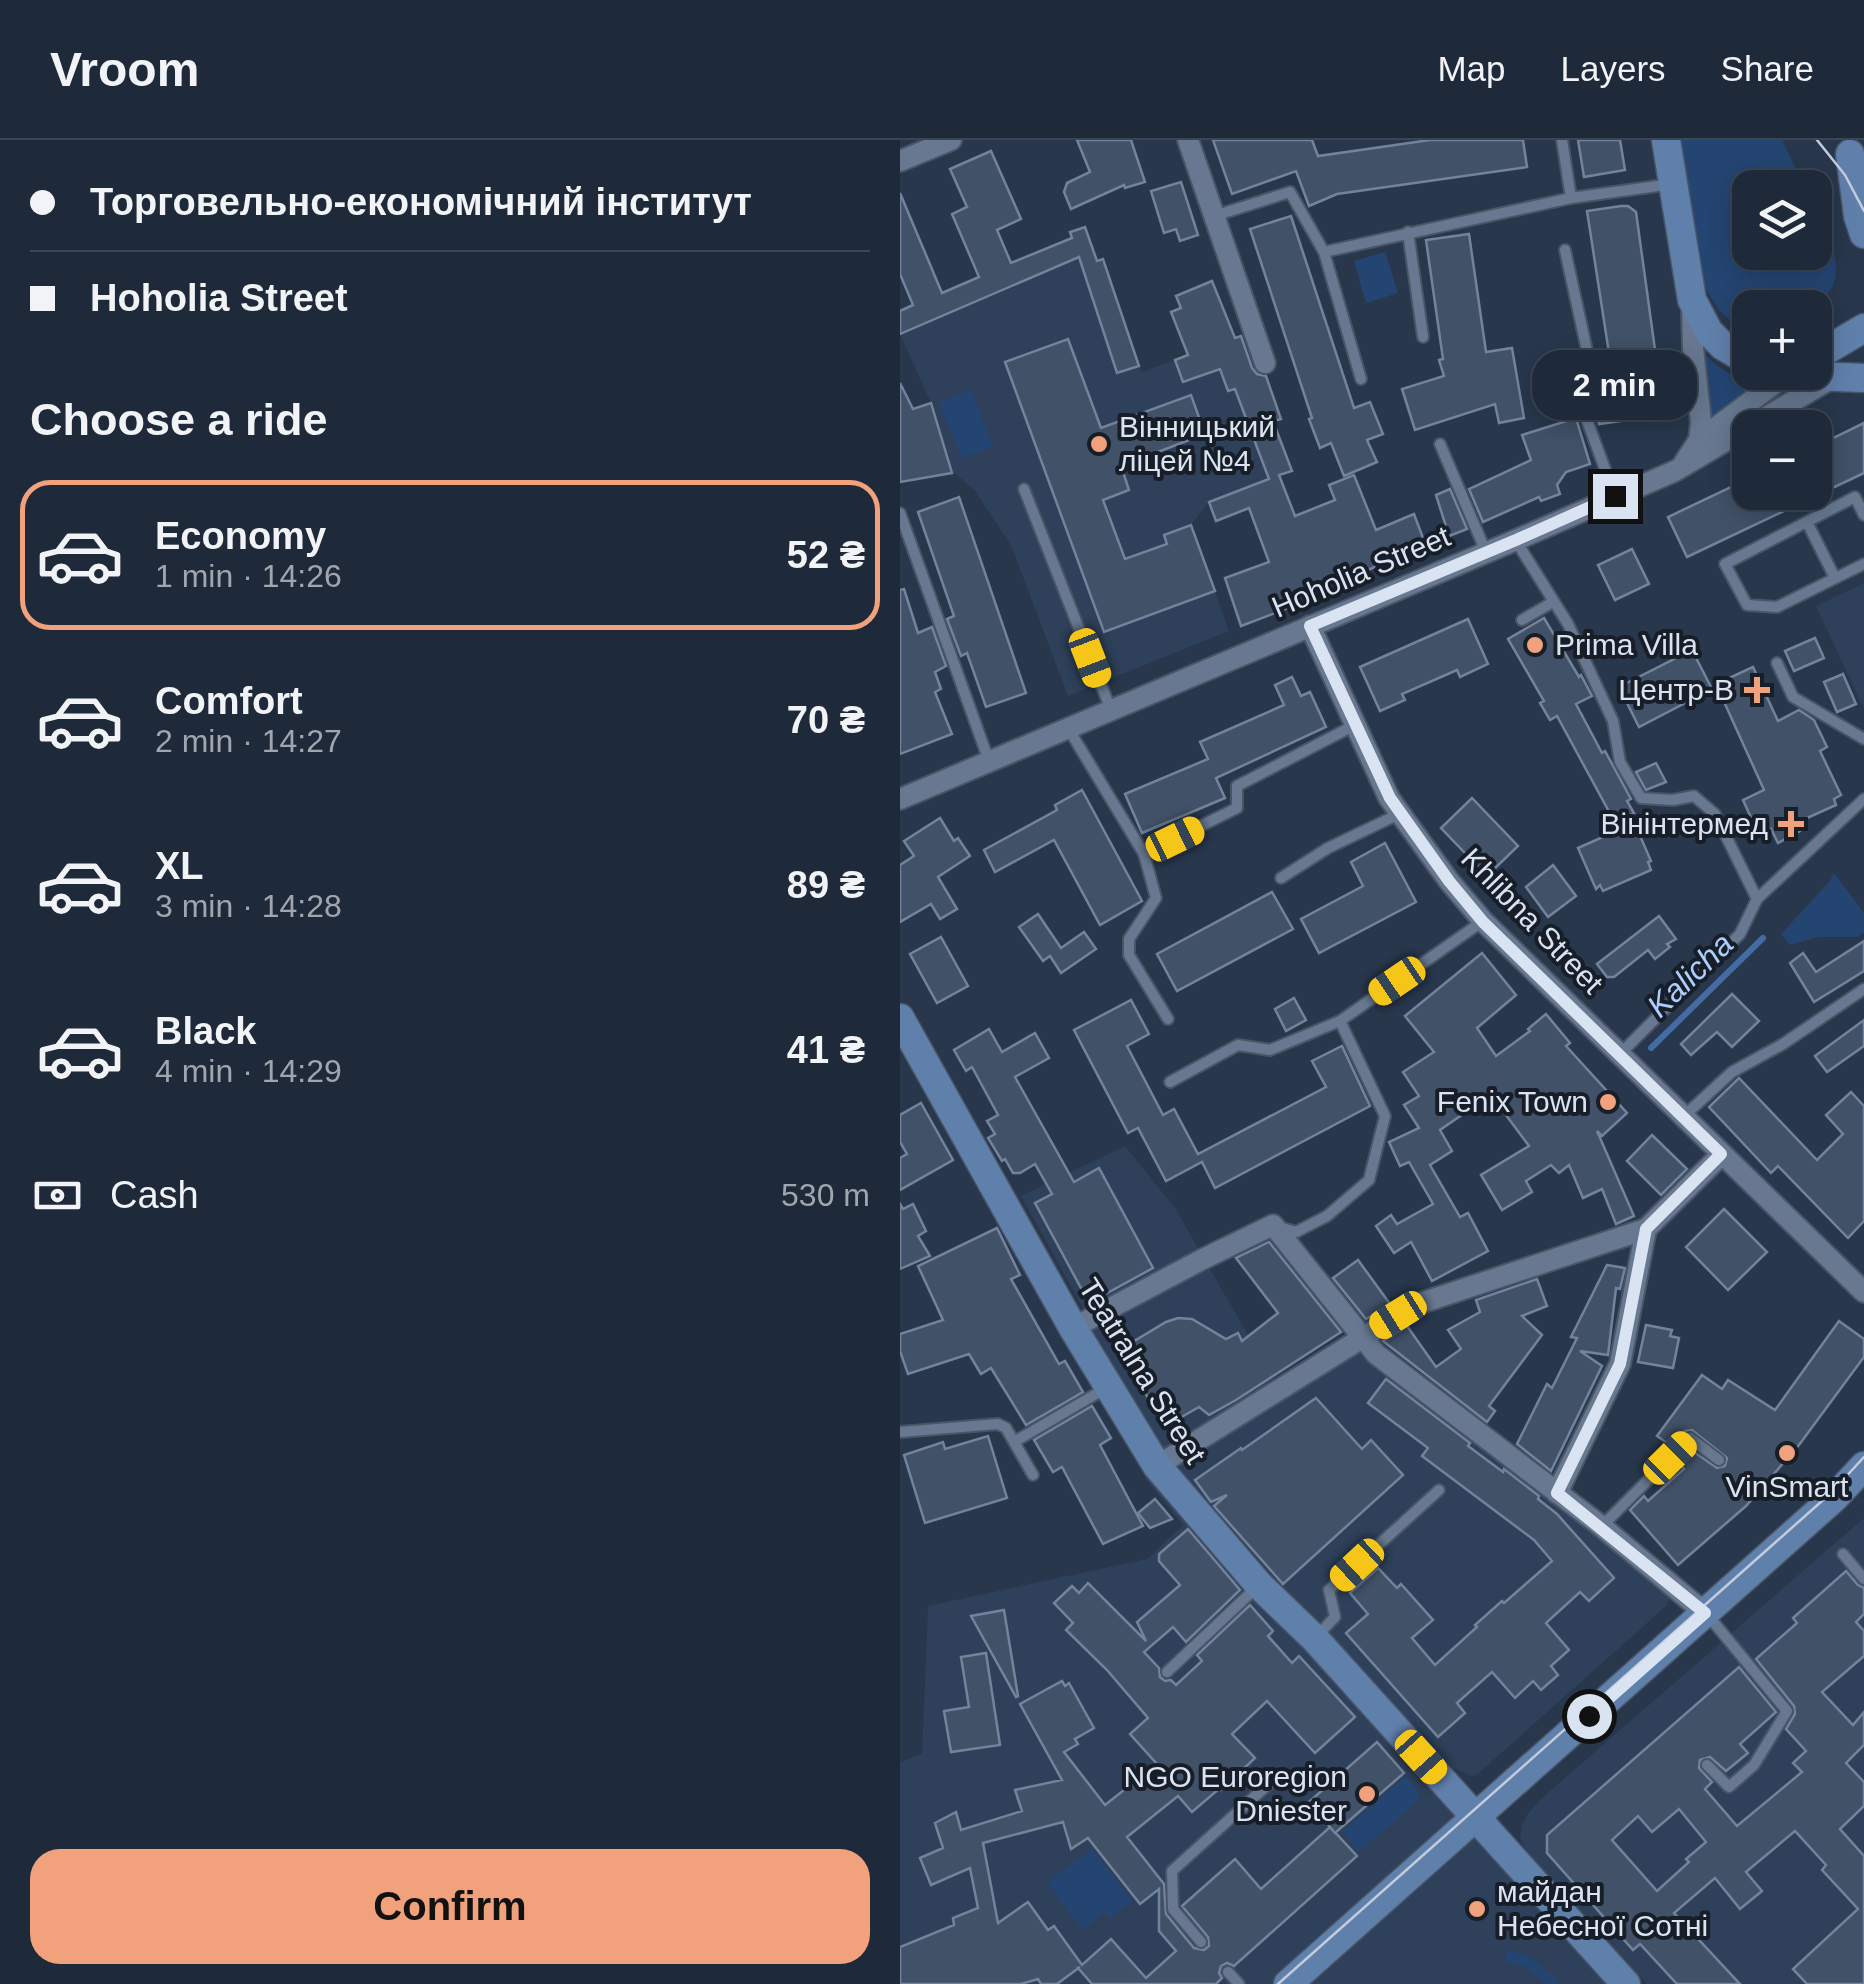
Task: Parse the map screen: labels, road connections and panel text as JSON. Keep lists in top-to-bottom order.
{
  "streets": {
    "main road": ["Teatralna Street"],
    "street": ["Hoholia Street", "Khlibna Street"]
  },
  "crossings": [
    ["Hoholia Street", "Khlibna Street"]
  ],
  "water": ["Kalicha"],
  "places": {
    "other": [
      "Вінницький ліцей №4",
      "Prima Villa",
      "Fenix Town",
      "VinSmart",
      "NGO Euroregion Dniester",
      "майдан Небесної Сотні"
    ],
    "health": ["Центр-В", "Вінінтермед"]
  },
  "page": {
    "header": "Vroom",
    "nav": ["Map", "Layers", "Share"],
    "banner": ["Торговельно-економічний інститут", "Hoholia Street"],
    "map_buttons": ["+", "−"],
    "bubble": "2 min",
    "heading": "Choose a ride",
    "list": [
      {
        "name": "Economy",
        "note": "1 min · 14:26",
        "value": "52 ₴"
      },
      {
        "name": "Comfort",
        "note": "2 min · 14:27",
        "value": "70 ₴"
      },
      {
        "name": "XL",
        "note": "3 min · 14:28",
        "value": "89 ₴"
      },
      {
        "name": "Black",
        "note": "4 min · 14:29",
        "value": "41 ₴"
      }
    ],
    "pay": ["Cash", "530 m"],
    "buttons": "Confirm"
  }
}
